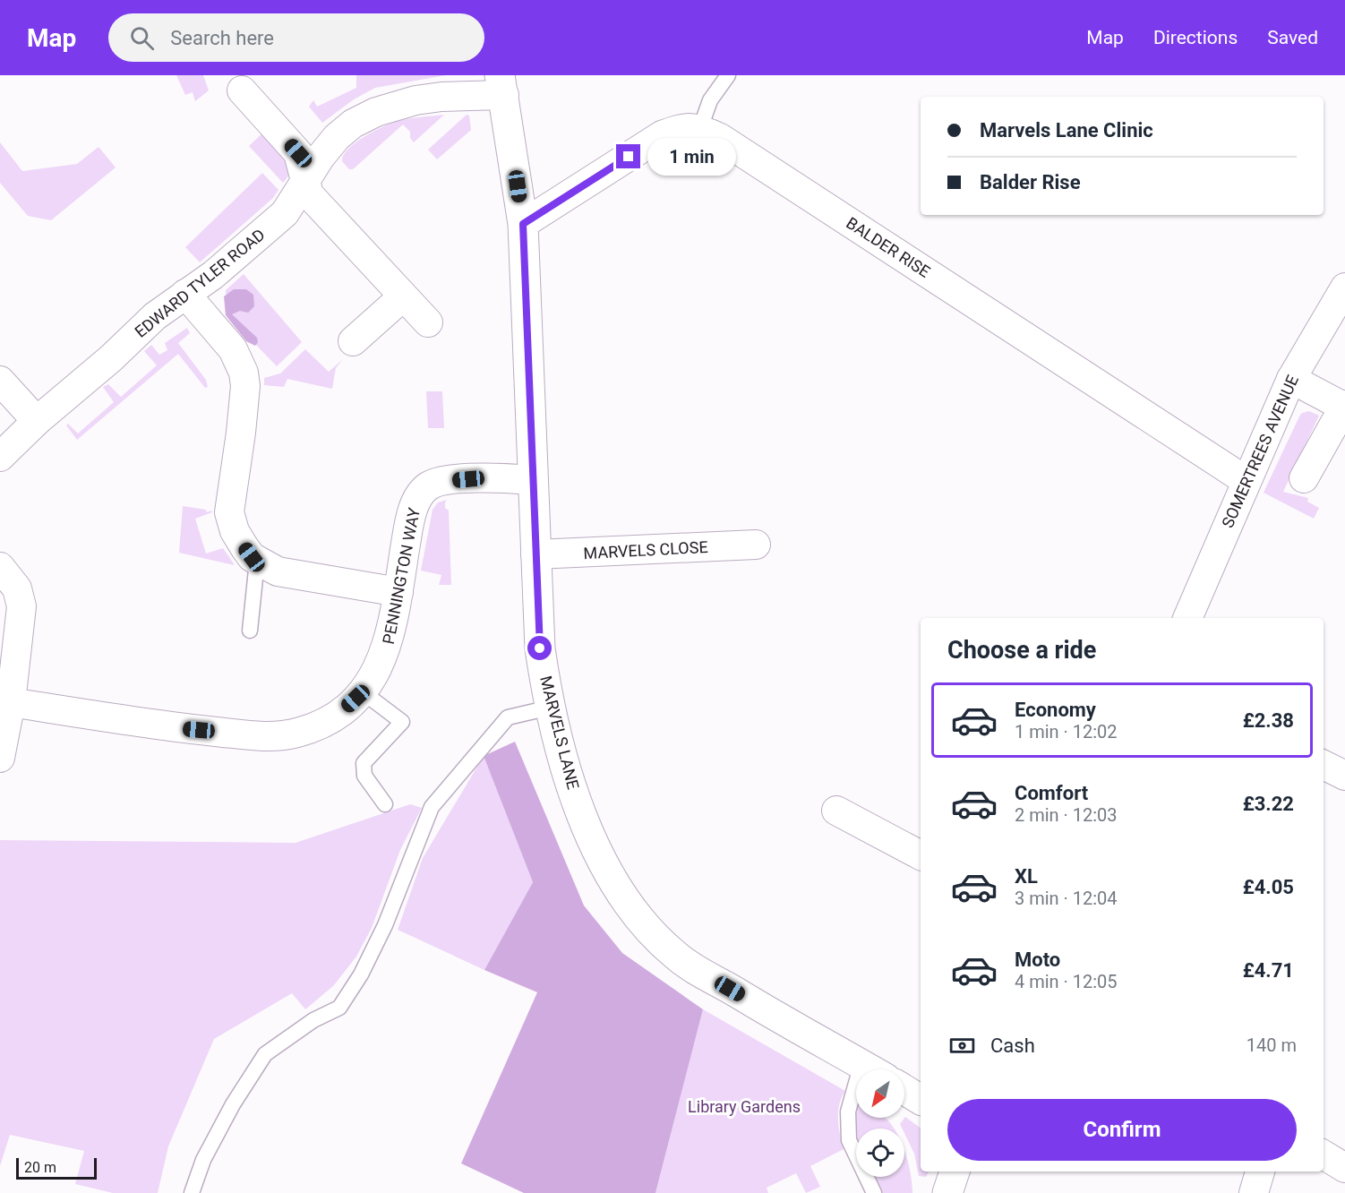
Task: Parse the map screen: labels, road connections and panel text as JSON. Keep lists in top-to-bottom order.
{
  "streets": {
    "street": [
      "BALDER RISE",
      "EDWARD TYLER ROAD",
      "SOMERTREES AVENUE",
      "MARVELS CLOSE",
      "PENNINGTON WAY",
      "MARVELS LANE"
    ]
  },
  "crossings": [
    ["BALDER RISE", "SOMERTREES AVENUE"],
    ["EDWARD TYLER ROAD", "MARVELS LANE"],
    ["MARVELS CLOSE", "MARVELS LANE"],
    ["PENNINGTON WAY", "MARVELS LANE"]
  ],
  "parks": ["Library Gardens"],
  "scale_bar": "20 m",
  "north": "bottom left",
  "page": {
    "header": "Map",
    "search": "Search here",
    "nav": ["Map", "Directions", "Saved"],
    "banner": ["Marvels Lane Clinic", "Balder Rise"],
    "bubble": "1 min",
    "heading": "Choose a ride",
    "list": [
      {
        "name": "Economy",
        "note": "1 min · 12:02",
        "value": "£2.38"
      },
      {
        "name": "Comfort",
        "note": "2 min · 12:03",
        "value": "£3.22"
      },
      {
        "name": "XL",
        "note": "3 min · 12:04",
        "value": "£4.05"
      },
      {
        "name": "Moto",
        "note": "4 min · 12:05",
        "value": "£4.71"
      }
    ],
    "pay": ["Cash", "140 m"],
    "buttons": "Confirm",
    "scale": "20 m"
  }
}
